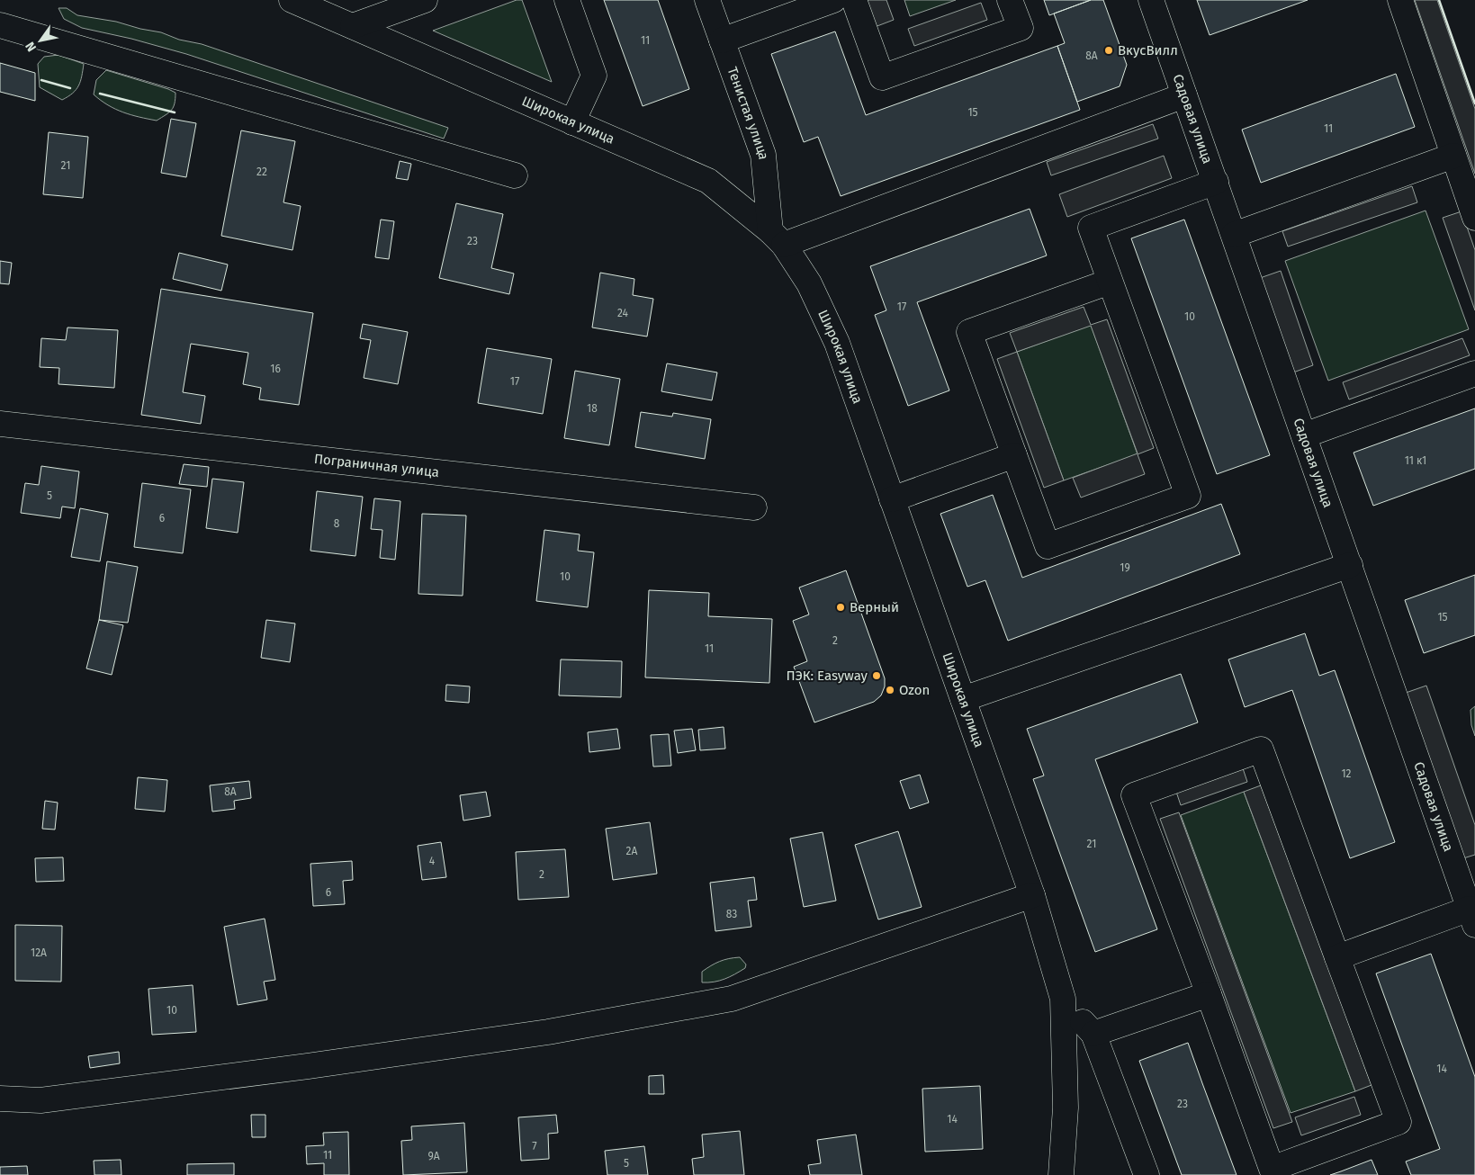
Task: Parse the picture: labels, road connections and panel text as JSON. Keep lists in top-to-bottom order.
{
  "streets": {
    "street": [
      "Тенистая улица",
      "Садовая улица",
      "Широкая улица",
      "Пограничная улица"
    ]
  },
  "crossings": [
    ["Тенистая улица", "Широкая улица"]
  ],
  "places": [
    "ВкусВилл",
    "Верный",
    "ПЭК: Easyway",
    "Ozon"
  ],
  "house_numbers": [
    "11",
    "8А",
    "15",
    "11",
    "21",
    "22",
    "23",
    "17",
    "24",
    "10",
    "16",
    "17",
    "18",
    "11 к1",
    "5",
    "6",
    "8",
    "19",
    "10",
    "15",
    "2",
    "11",
    "12",
    "8А",
    "21",
    "2А",
    "4",
    "2",
    "6",
    "83",
    "12А",
    "10",
    "14",
    "23",
    "14",
    "7",
    "11",
    "9А",
    "5"
  ],
  "north": "bottom left"
}
